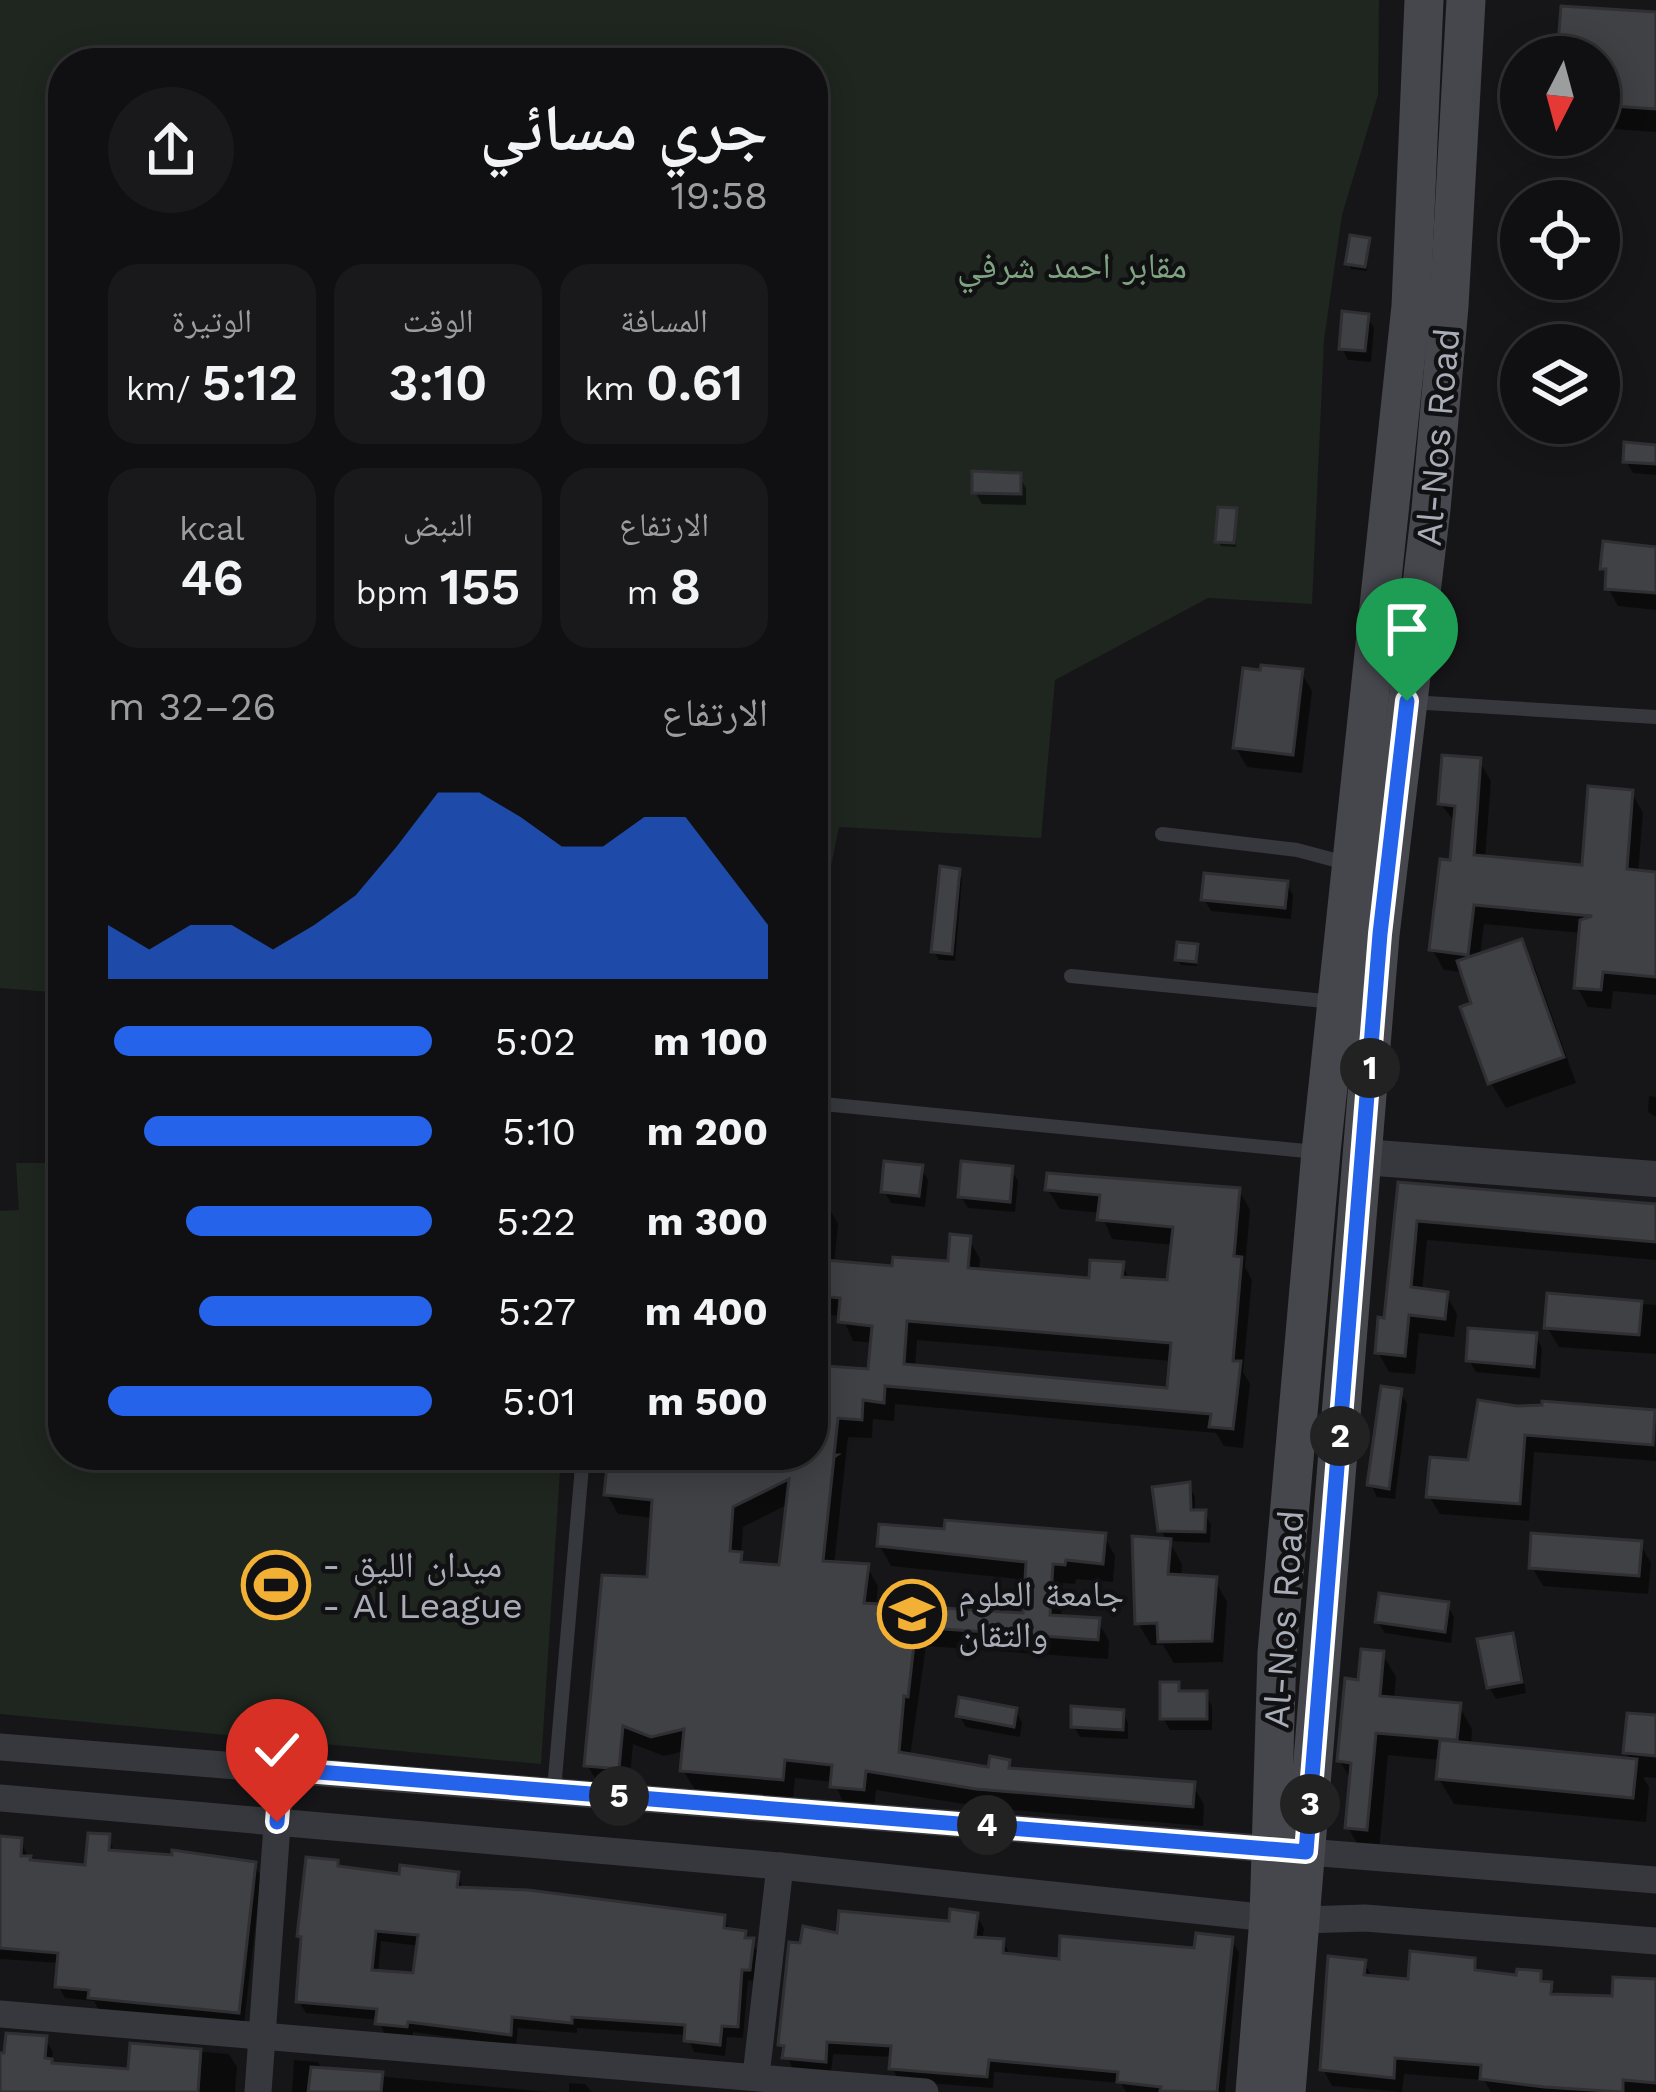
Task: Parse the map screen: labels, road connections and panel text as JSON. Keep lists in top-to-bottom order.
{
  "streets": {
    "main road": ["Al-Nos Road"]
  },
  "parks": ["مقابر احمد شرفي"],
  "places": {
    "sports": ["- ميدان الليق - Al League"],
    "school or university": ["جامعة العلوم والتقان"]
  },
  "north": "bottom",
  "page": {
    "heading": ["جري مسائي", "19:58"],
    "stats": [
      ["المسافة", "0.61 km"],
      ["الوقت", "3:10"],
      ["الوتيرة", "5:12 /km"],
      ["الارتفاع", "8 m"],
      ["النبض", "155 bpm"],
      ["kcal", "46"]
    ],
    "chart": ["الارتفاع", "26–32 m"],
    "list": [
      {
        "name": "100 m",
        "note": "5:02"
      },
      {
        "name": "200 m",
        "note": "5:10"
      },
      {
        "name": "300 m",
        "note": "5:22"
      },
      {
        "name": "400 m",
        "note": "5:27"
      },
      {
        "name": "500 m",
        "note": "5:01"
      }
    ],
    "pins": [
      "1",
      "2",
      "5",
      "3",
      "4"
    ]
  }
}
